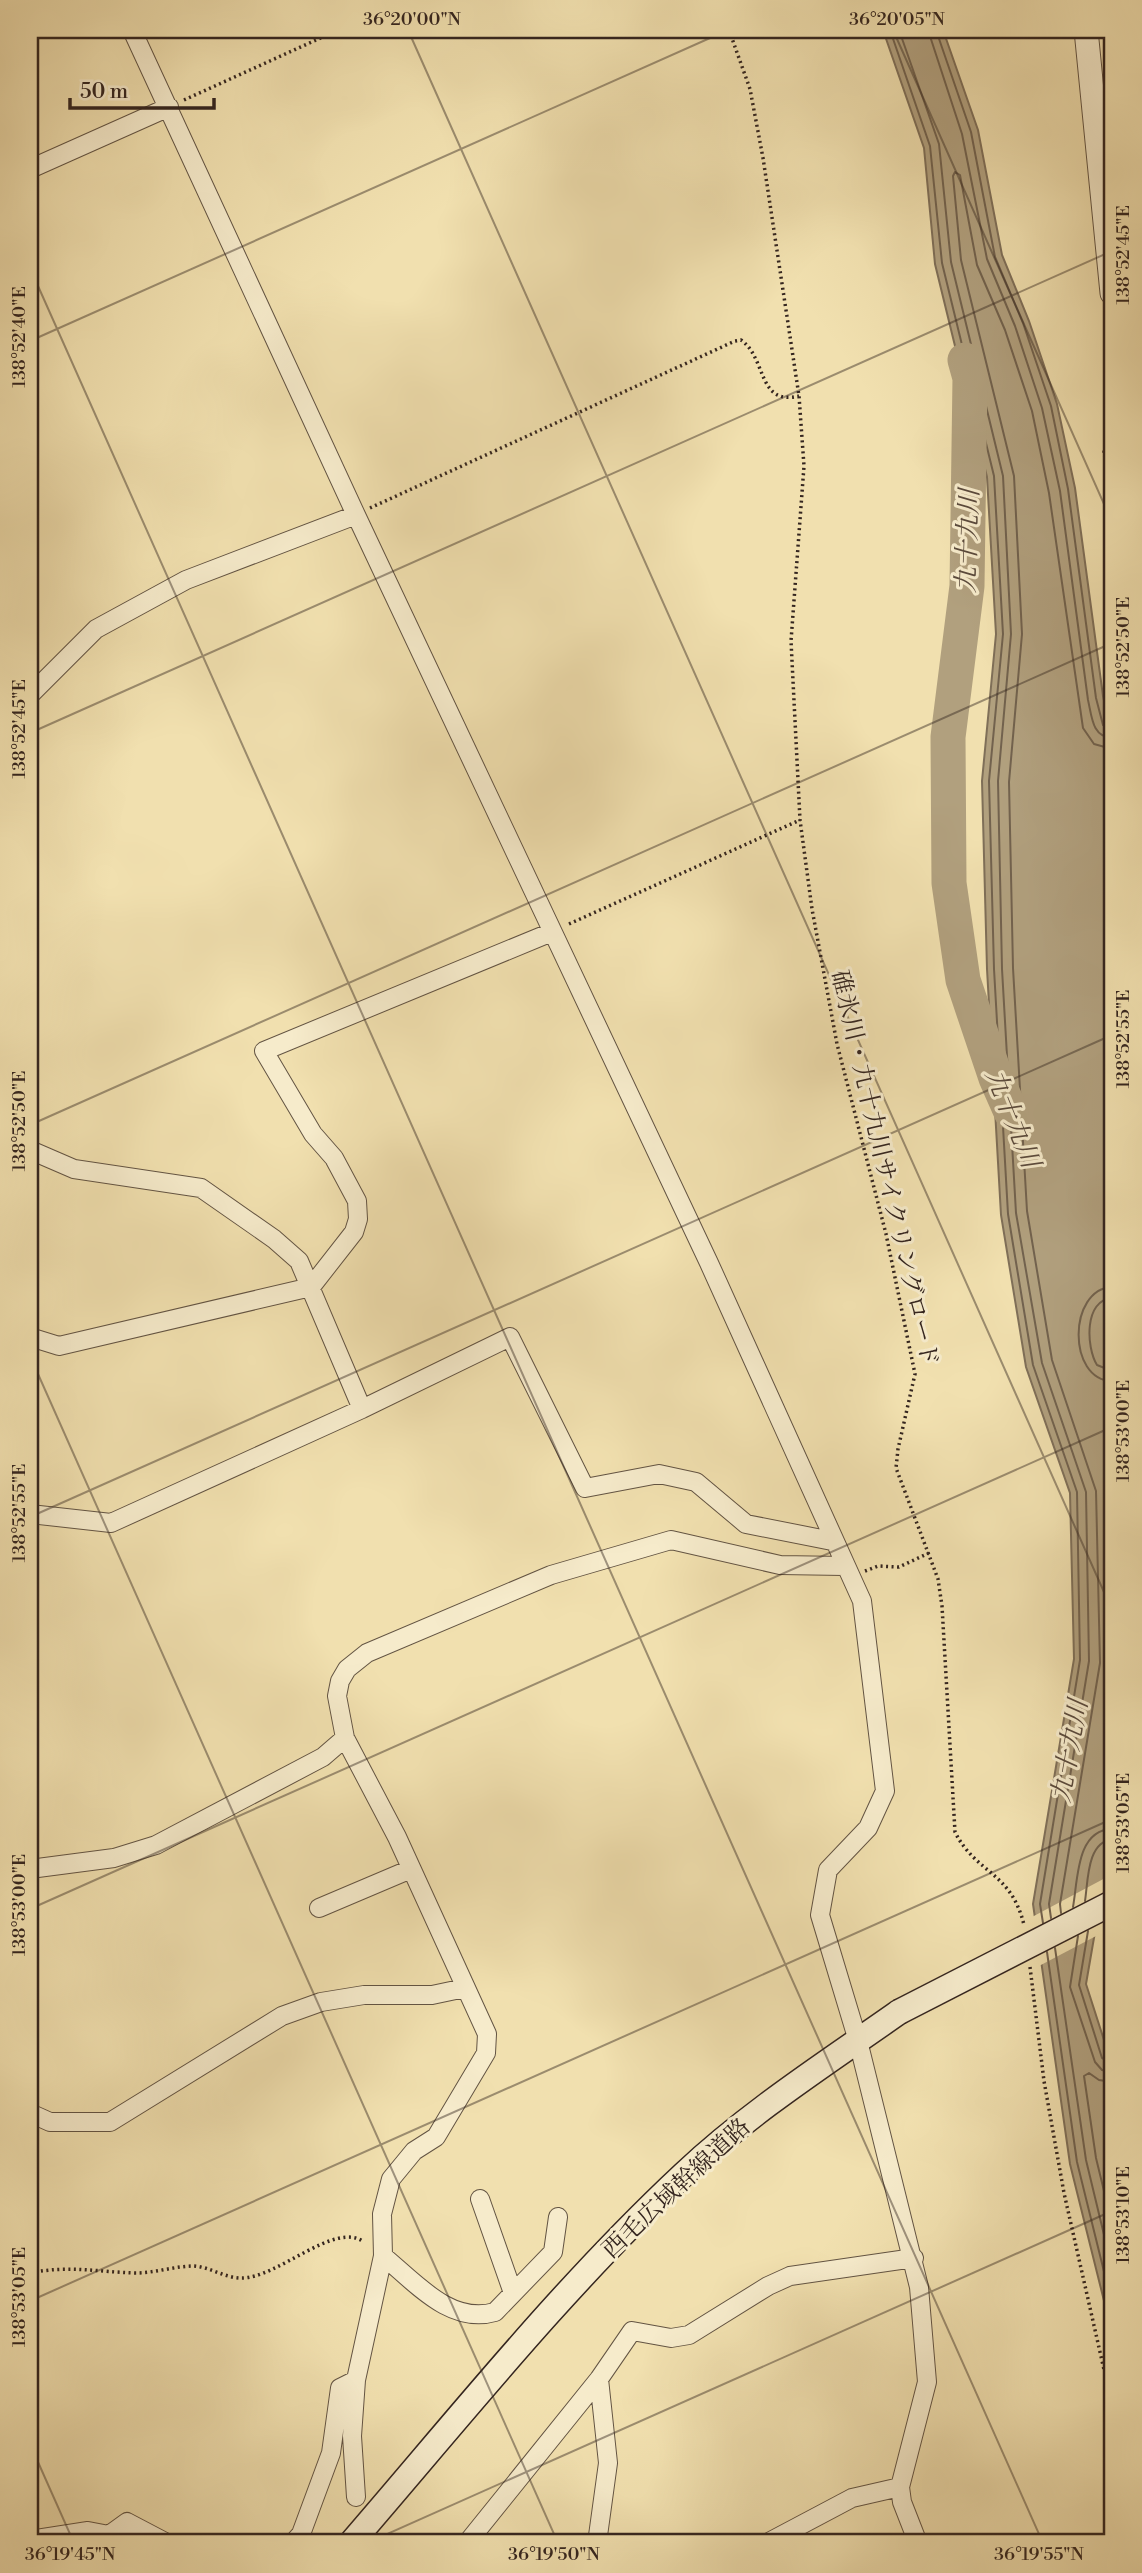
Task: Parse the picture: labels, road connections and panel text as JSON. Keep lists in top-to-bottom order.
{
  "streets": {
    "main road": ["西毛広域幹線道路"],
    "path": ["碓氷川・九十九川サイクリングロード"]
  },
  "water": ["九十九川"],
  "scale_bar": "50 m",
  "coordinates": [
    "36°20'00\"N",
    "36°20'05\"N",
    "138°52'45\"E",
    "138°52'40\"E",
    "138°52'50\"E",
    "138°52'55\"E",
    "138°53'00\"E",
    "138°53'05\"E",
    "138°53'10\"E",
    "36°19'45\"N",
    "36°19'50\"N",
    "36°19'55\"N"
  ]
}
